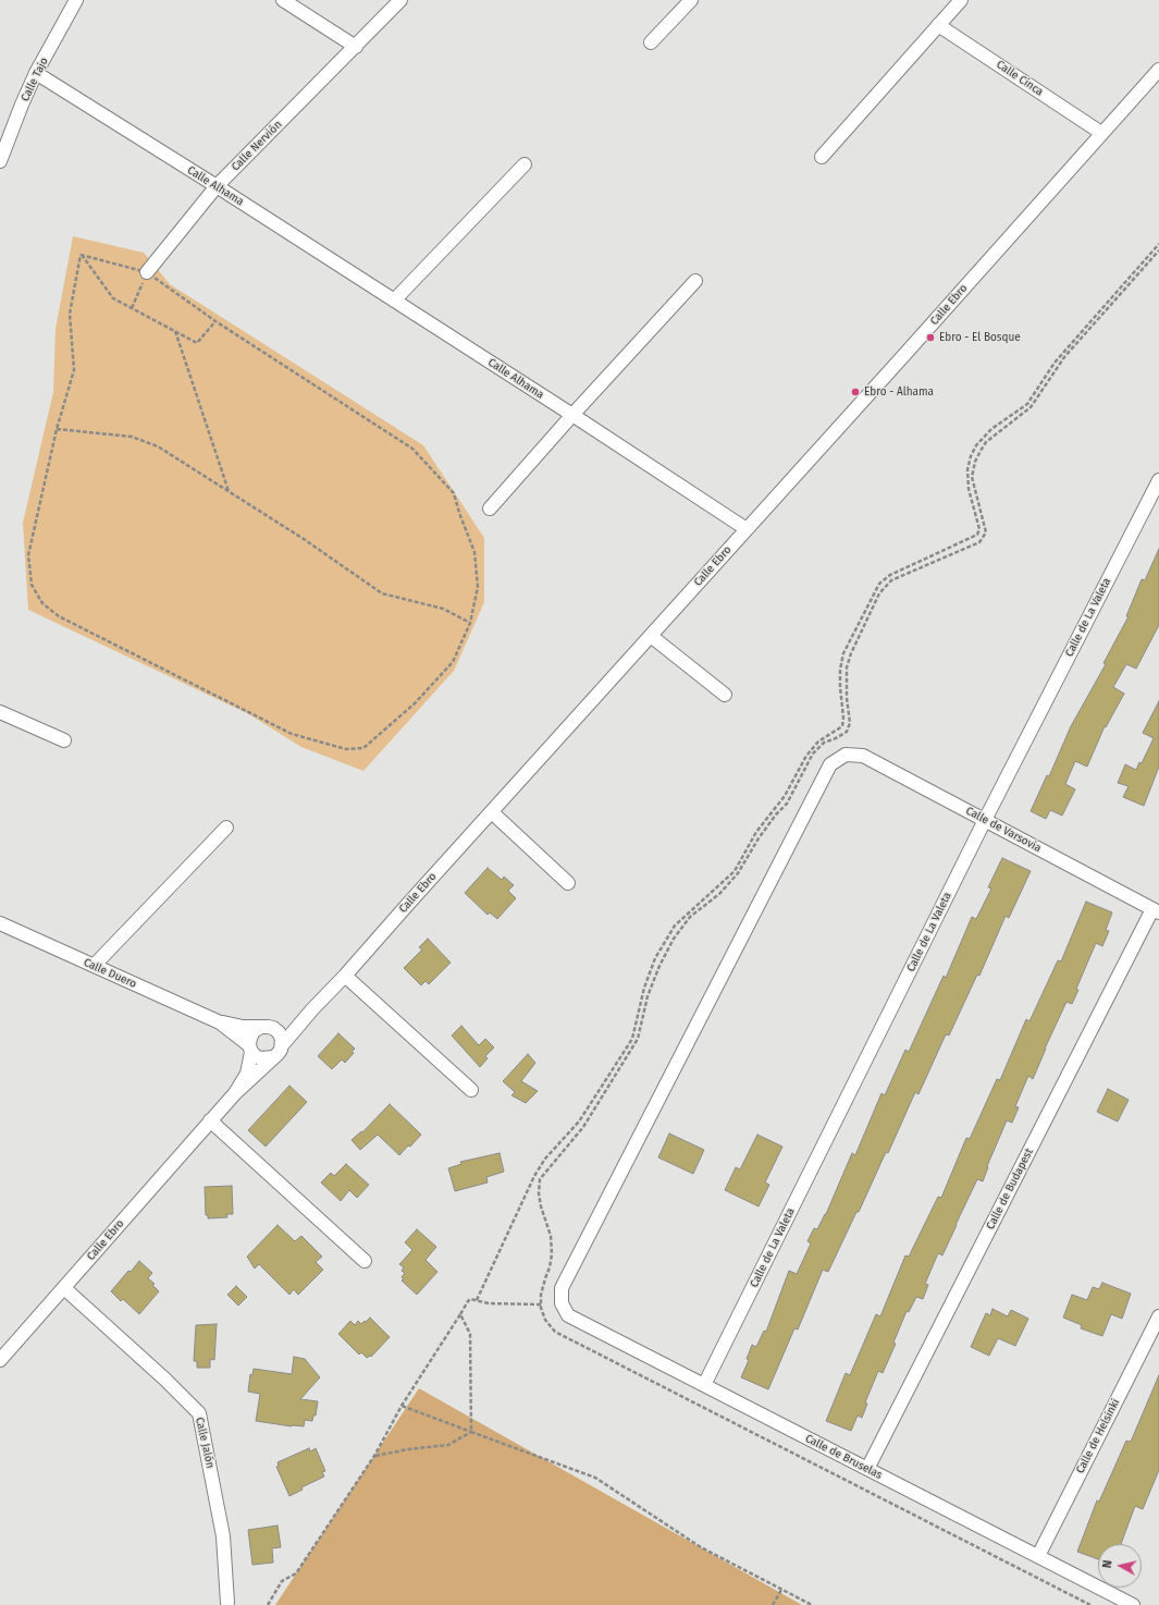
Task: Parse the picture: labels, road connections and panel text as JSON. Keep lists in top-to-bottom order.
{
  "streets": {
    "street": [
      "Calle Cinca",
      "Calle Tajo",
      "Calle Nervión",
      "Calle Alhama",
      "Calle Ebro",
      "Calle de La Valeta",
      "Calle de Varsovia",
      "Calle Duero",
      "Calle de Budapest",
      "Calle de Helsinki",
      "Calle Jalón",
      "Calle de Bruselas"
    ]
  },
  "crossings": [
    ["Calle Cinca", "Calle Ebro"],
    ["Calle Tajo", "Calle Alhama"],
    ["Calle Nervión", "Calle Alhama"],
    ["Calle Alhama", "Calle Ebro"],
    ["Calle Ebro", "Calle Duero"],
    ["Calle Ebro", "Calle Jalón"],
    ["Calle de La Valeta", "Calle de Varsovia"],
    ["Calle de La Valeta", "Calle de Bruselas"],
    ["Calle de Varsovia", "Calle de Budapest"],
    ["Calle de Varsovia", "Calle de Bruselas"],
    ["Calle de Budapest", "Calle de Bruselas"],
    ["Calle de Helsinki", "Calle de Bruselas"]
  ],
  "places": ["Ebro - El Bosque", "Ebro - Alhama"],
  "north": "left"
}
